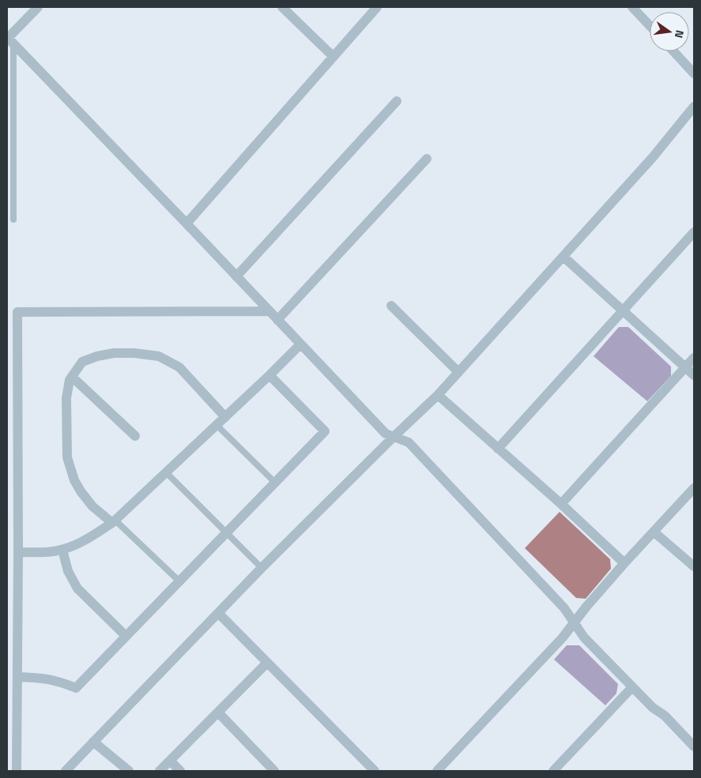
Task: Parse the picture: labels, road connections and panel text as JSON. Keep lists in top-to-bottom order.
{
  "north": "right"
}
